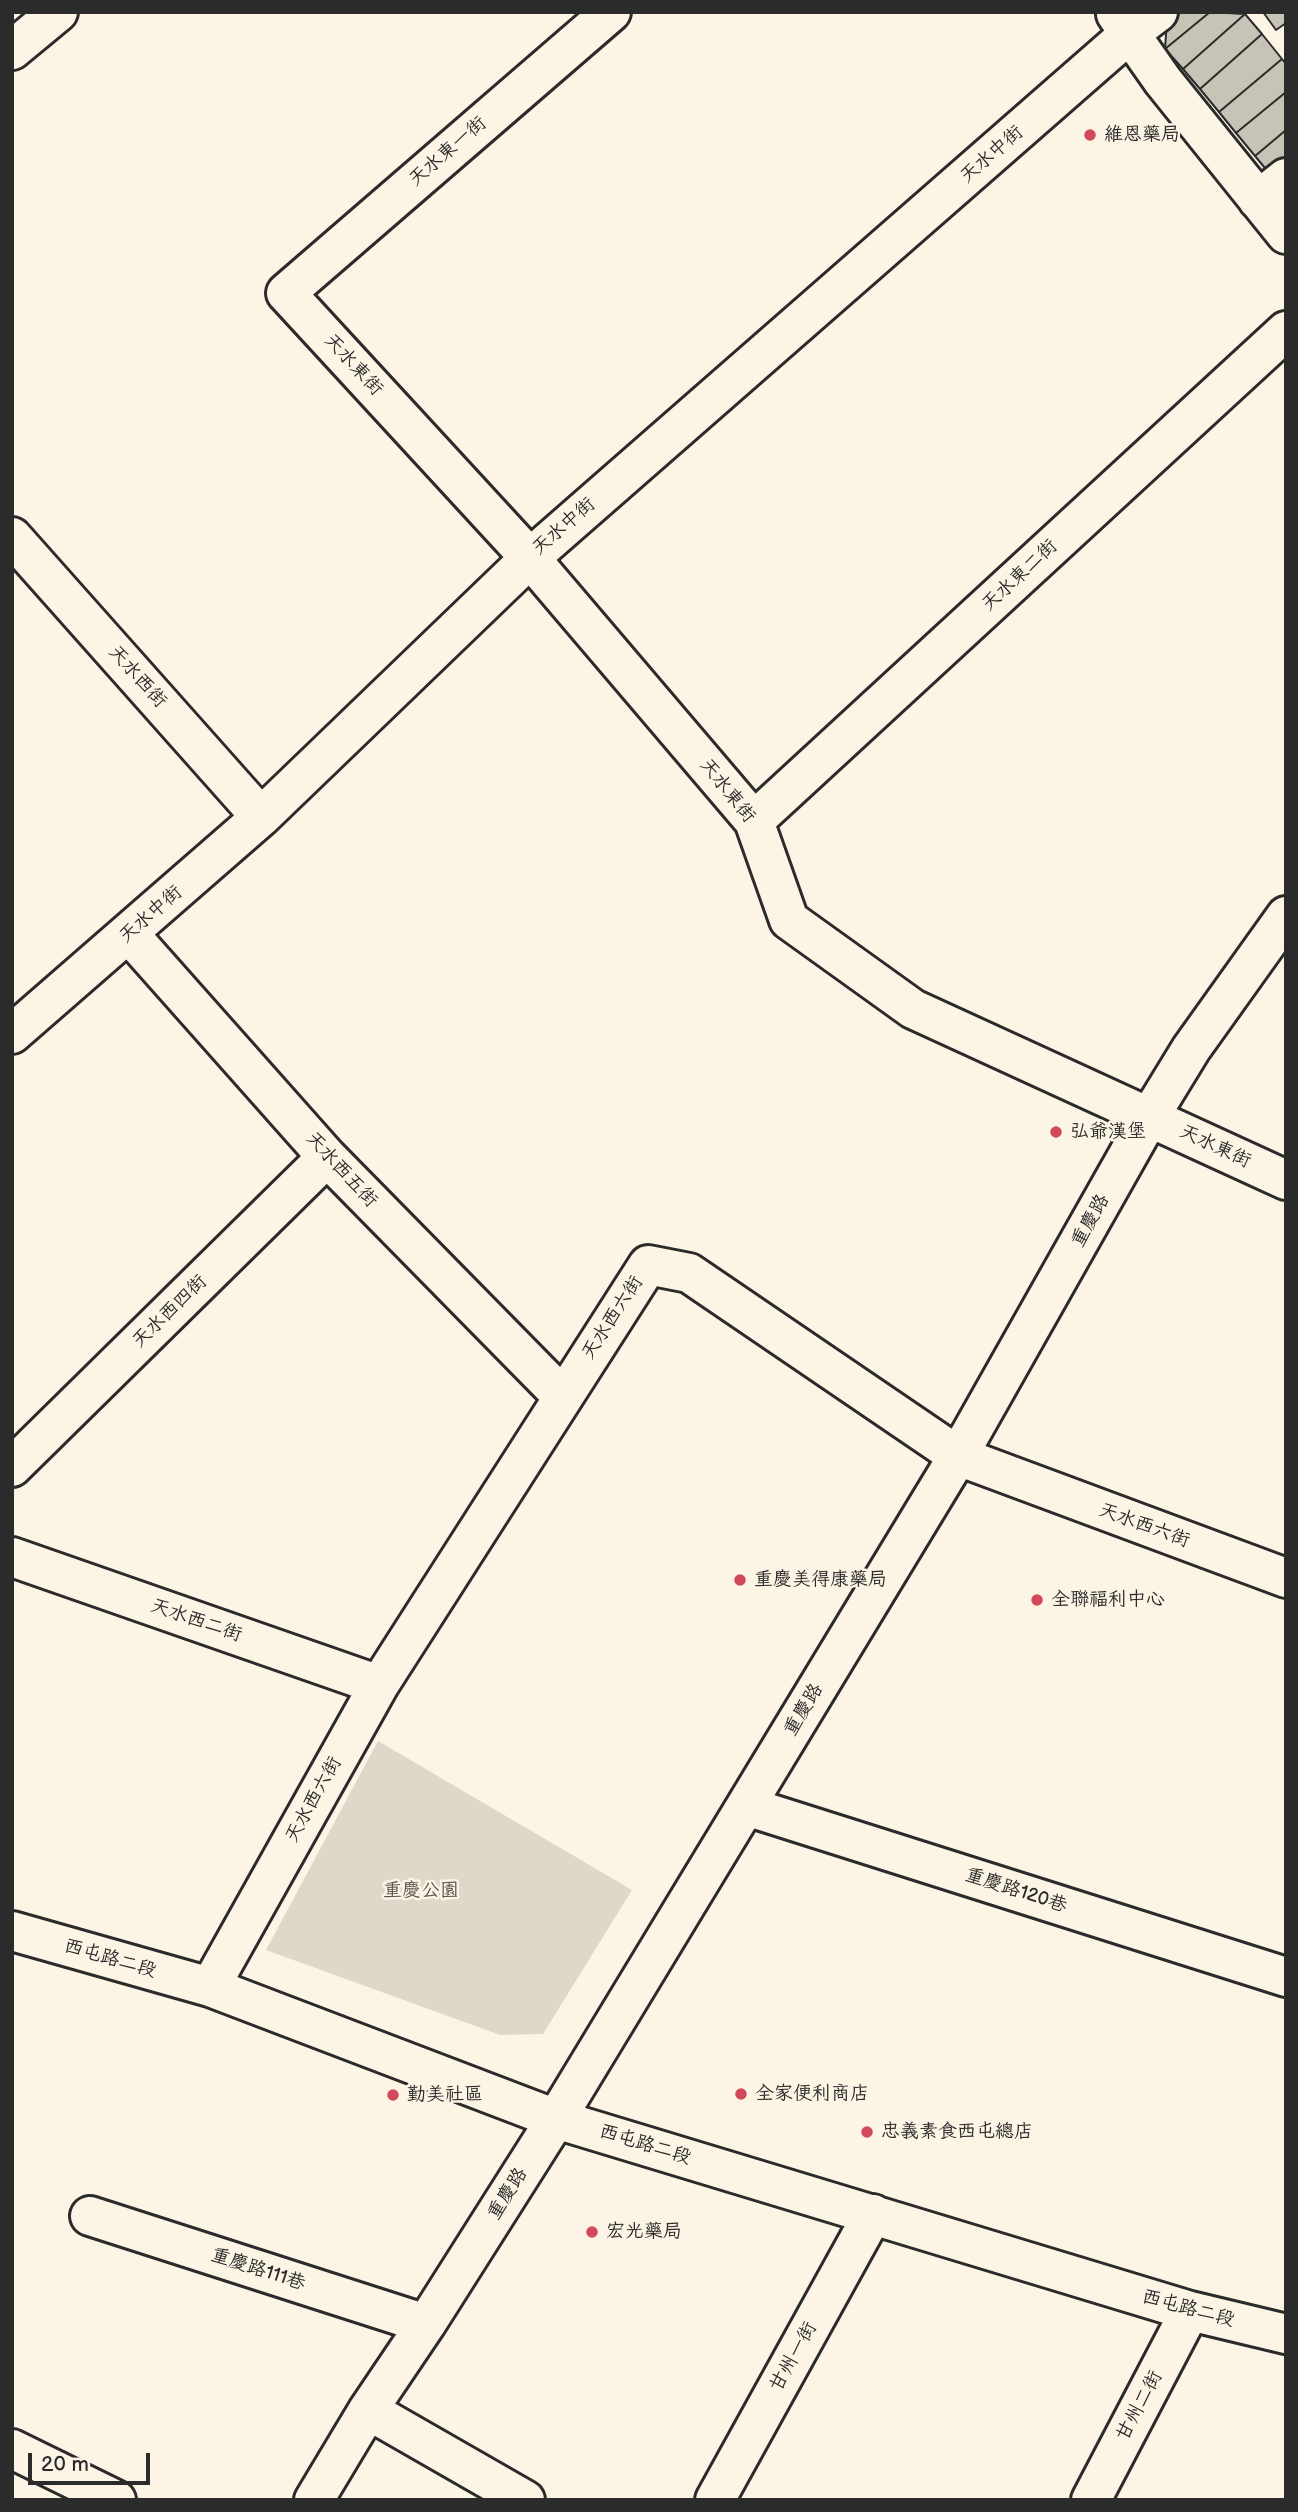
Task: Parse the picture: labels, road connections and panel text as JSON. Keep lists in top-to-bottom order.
{
  "streets": {
    "street": [
      "天水東一街",
      "天水中街",
      "天水東街",
      "天水東二街",
      "天水西街",
      "天水西五街",
      "重慶路",
      "天水西四街",
      "天水西六街",
      "天水西二街",
      "重慶路120巷",
      "西屯路二段",
      "重慶路111巷",
      "甘州一街",
      "甘州二街"
    ]
  },
  "crossings": [
    ["天水東一街", "天水東街"],
    ["天水中街", "天水東街"],
    ["天水中街", "天水西街"],
    ["天水中街", "天水西五街"],
    ["天水東街", "天水東二街"],
    ["天水東街", "重慶路"],
    ["天水西五街", "天水西四街"],
    ["天水西五街", "天水西六街"],
    ["重慶路", "天水西六街"],
    ["重慶路", "重慶路120巷"],
    ["重慶路", "西屯路二段"],
    ["重慶路", "重慶路111巷"],
    ["天水西六街", "天水西二街"],
    ["天水西六街", "西屯路二段"],
    ["西屯路二段", "甘州一街"],
    ["西屯路二段", "甘州二街"]
  ],
  "parks": ["重慶公園"],
  "places": [
    "維恩藥局",
    "弘爺漢堡",
    "重慶美得康藥局",
    "全聯福利中心",
    "全家便利商店",
    "勤美社區",
    "忠義素食西屯總店",
    "宏光藥局"
  ],
  "scale_bar": "20 m"
}
